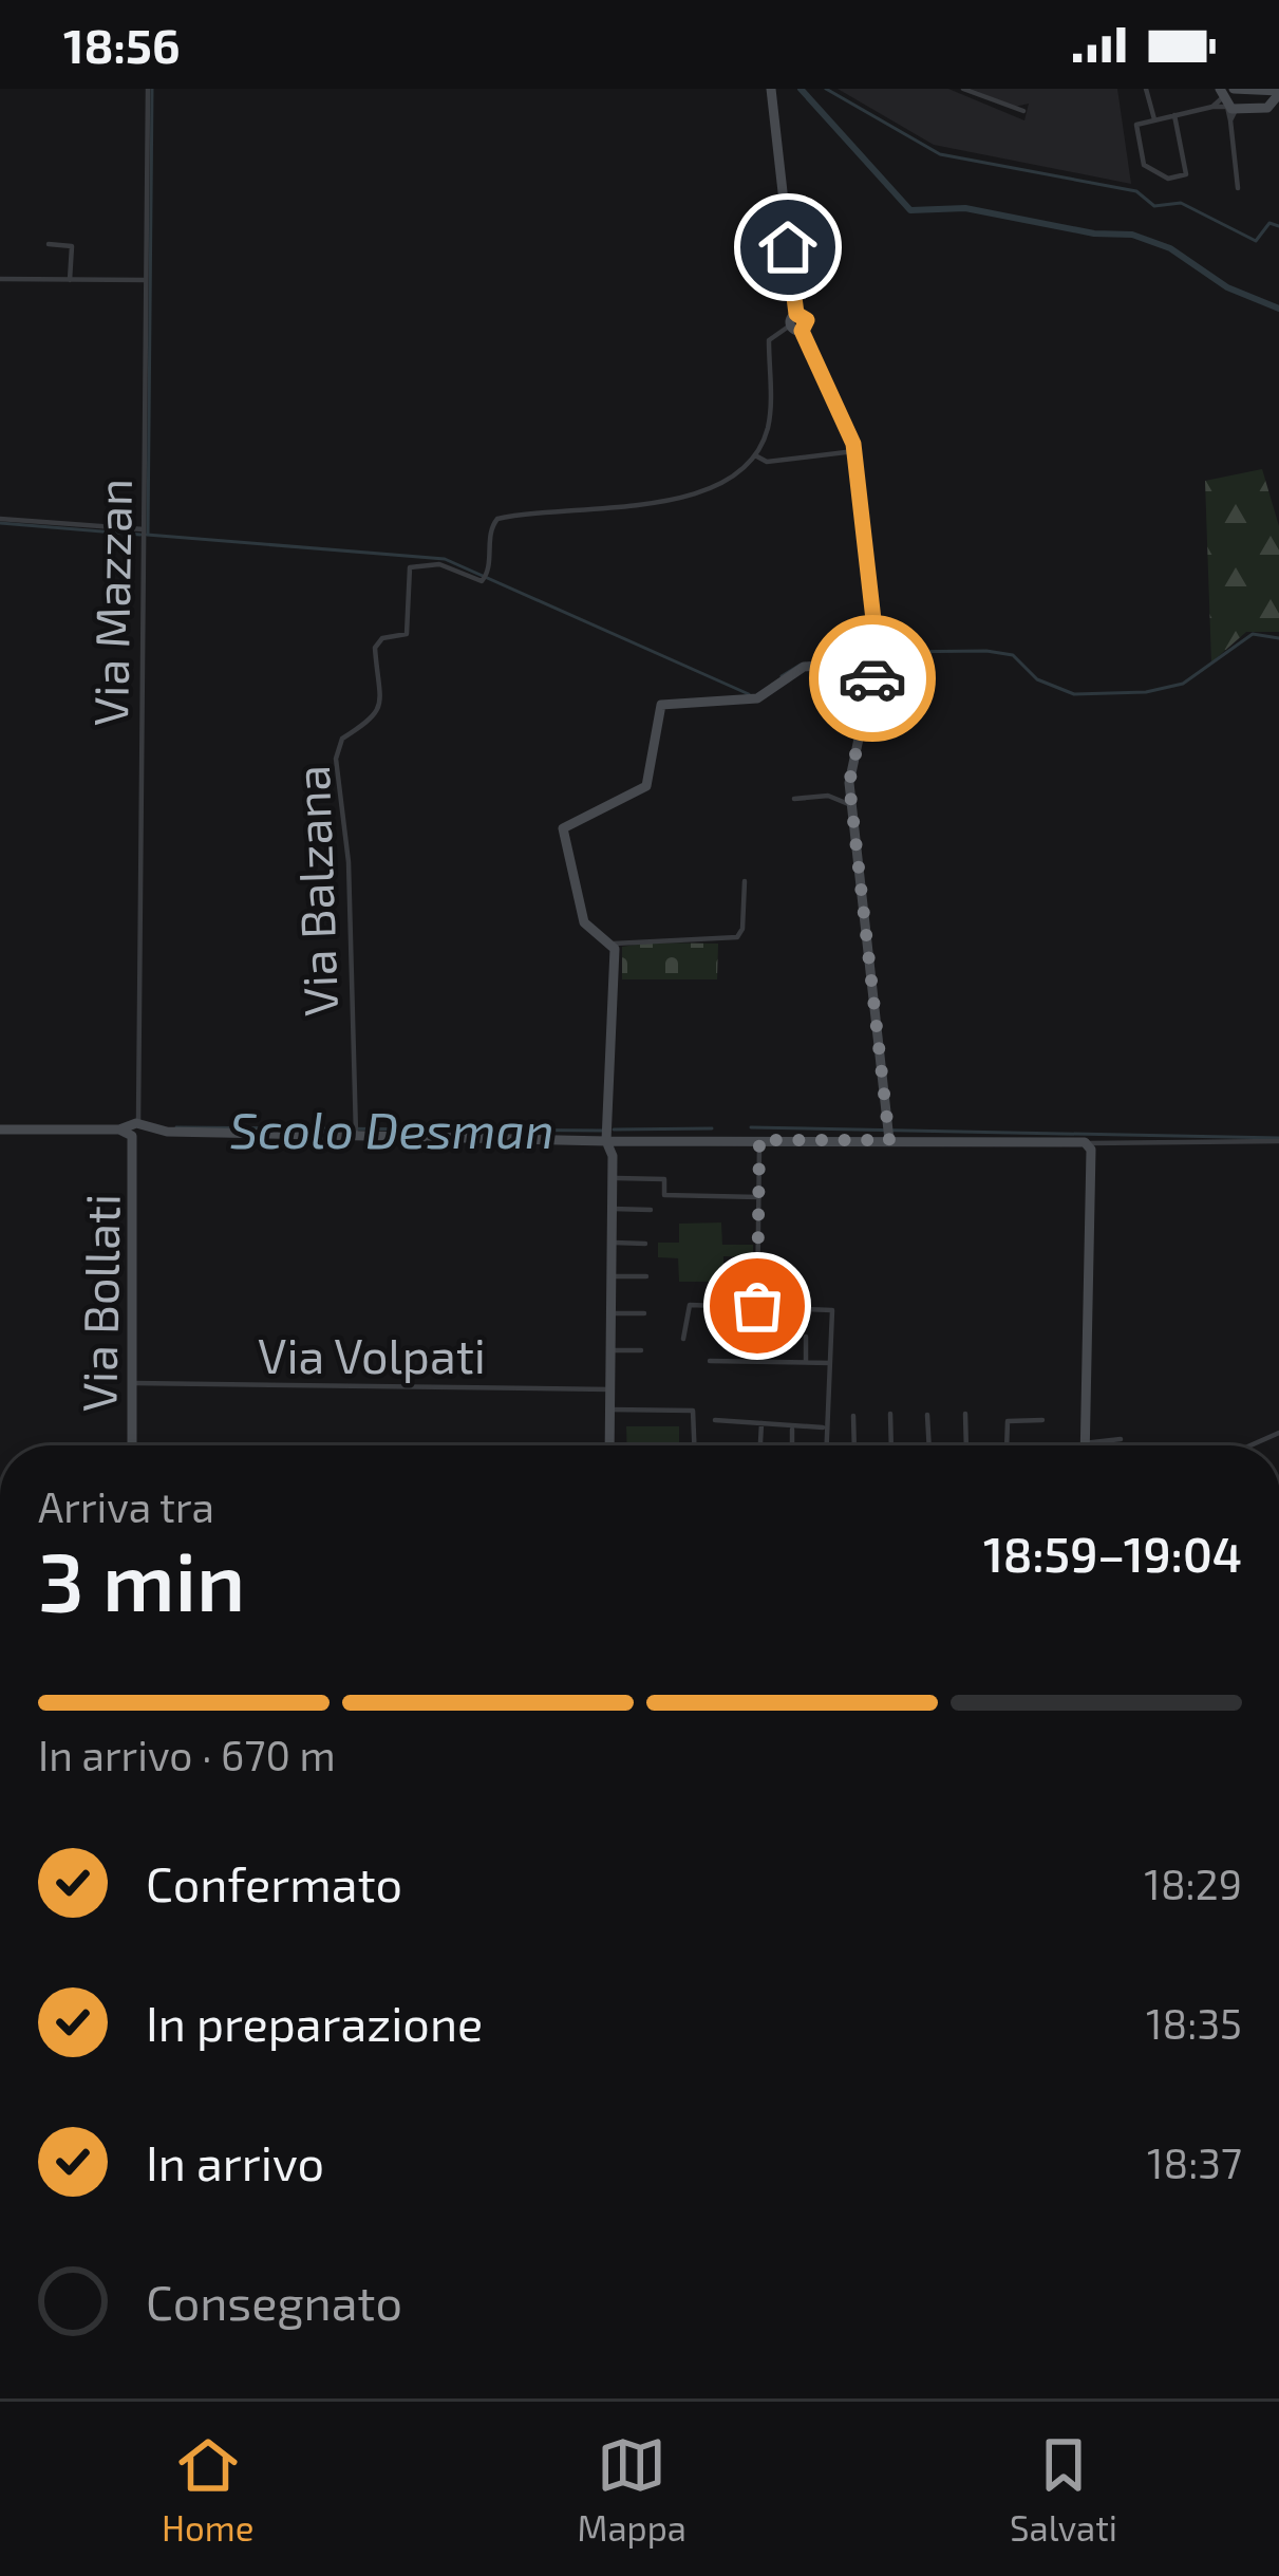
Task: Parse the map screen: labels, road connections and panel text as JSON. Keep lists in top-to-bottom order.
{
  "streets": {
    "street": [
      "Via Mazzan",
      "Via Balzana",
      "Via Bollati",
      "Via Volpati"
    ]
  },
  "crossings": [
    ["Via Mazzan", "Via Bollati"],
    ["Via Bollati", "Via Volpati"]
  ],
  "water": ["Scolo Desman"],
  "page": {
    "status": "18:56",
    "heading": ["3 min", "Arriva tra", "18:59–19:04"],
    "bar": "In arrivo · 670 m",
    "list": [
      ["Confermato", "18:29"],
      ["In preparazione", "18:35"],
      ["In arrivo", "18:37"],
      "Consegnato"
    ],
    "tabs": ["Home", "Mappa", "Salvati"]
  }
}
